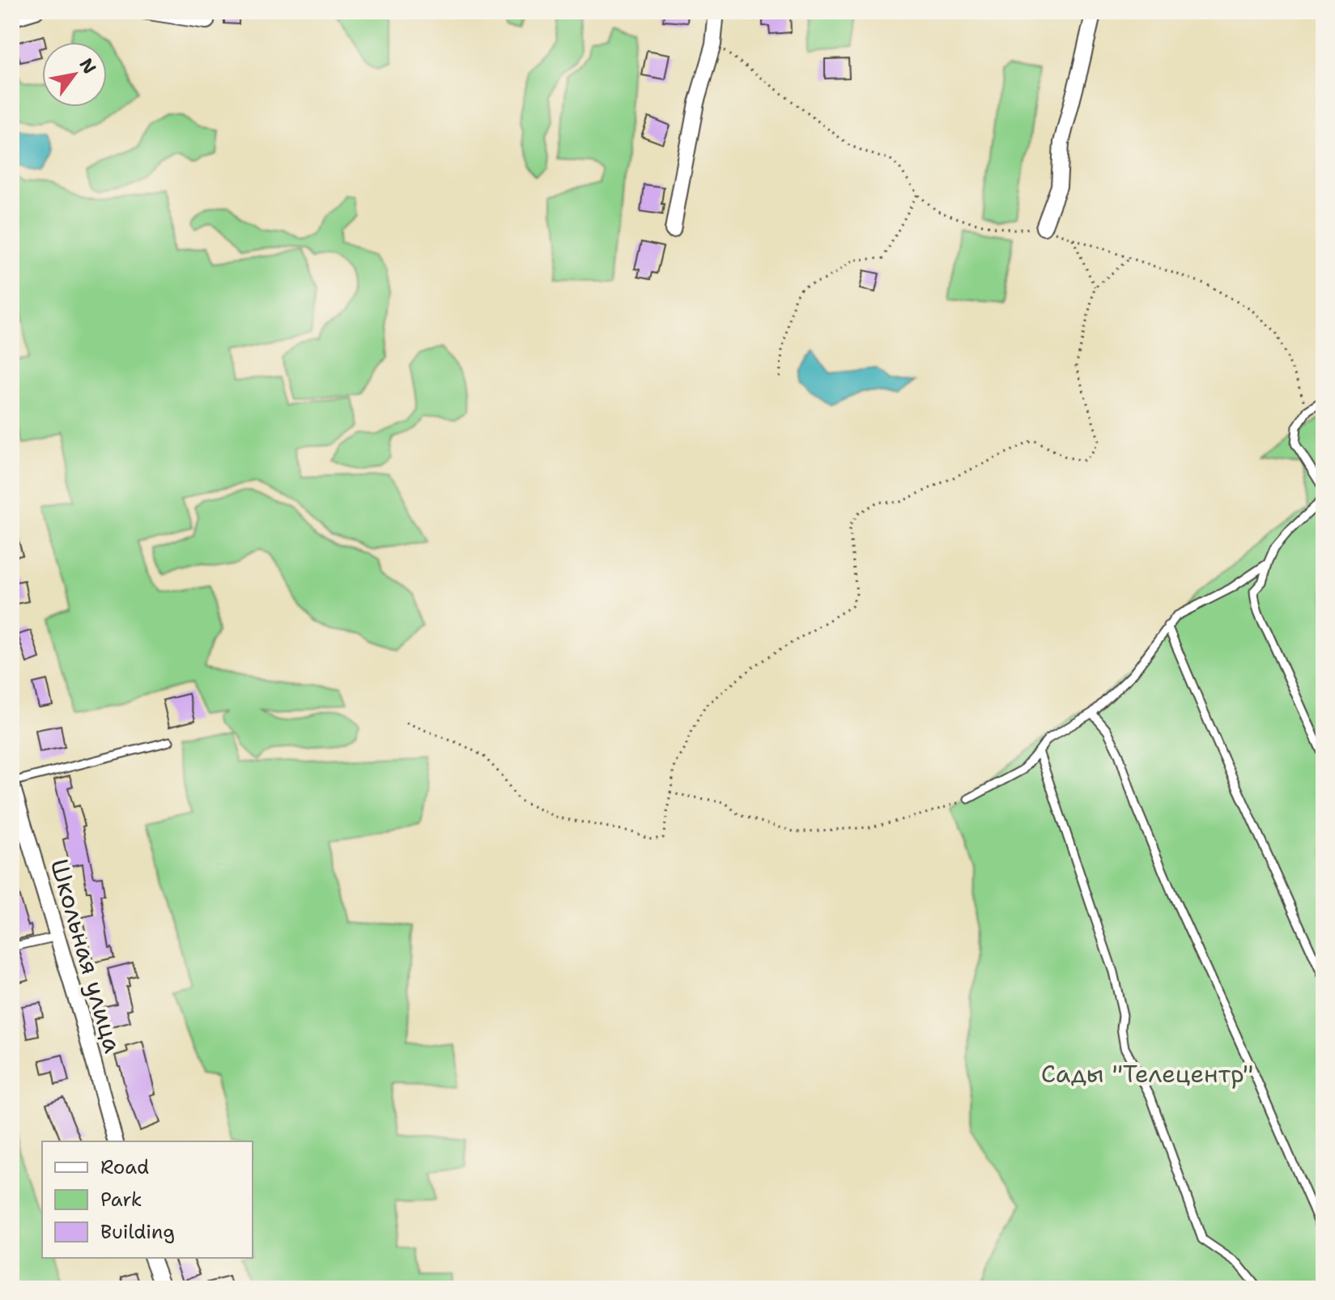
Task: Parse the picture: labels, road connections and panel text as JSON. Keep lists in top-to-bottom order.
{
  "streets": {
    "street": ["Школьная улица"]
  },
  "parks": ["Сады \"Телецентр\""],
  "legend": ["Road", "Park", "Building"],
  "north": "top right"
}
